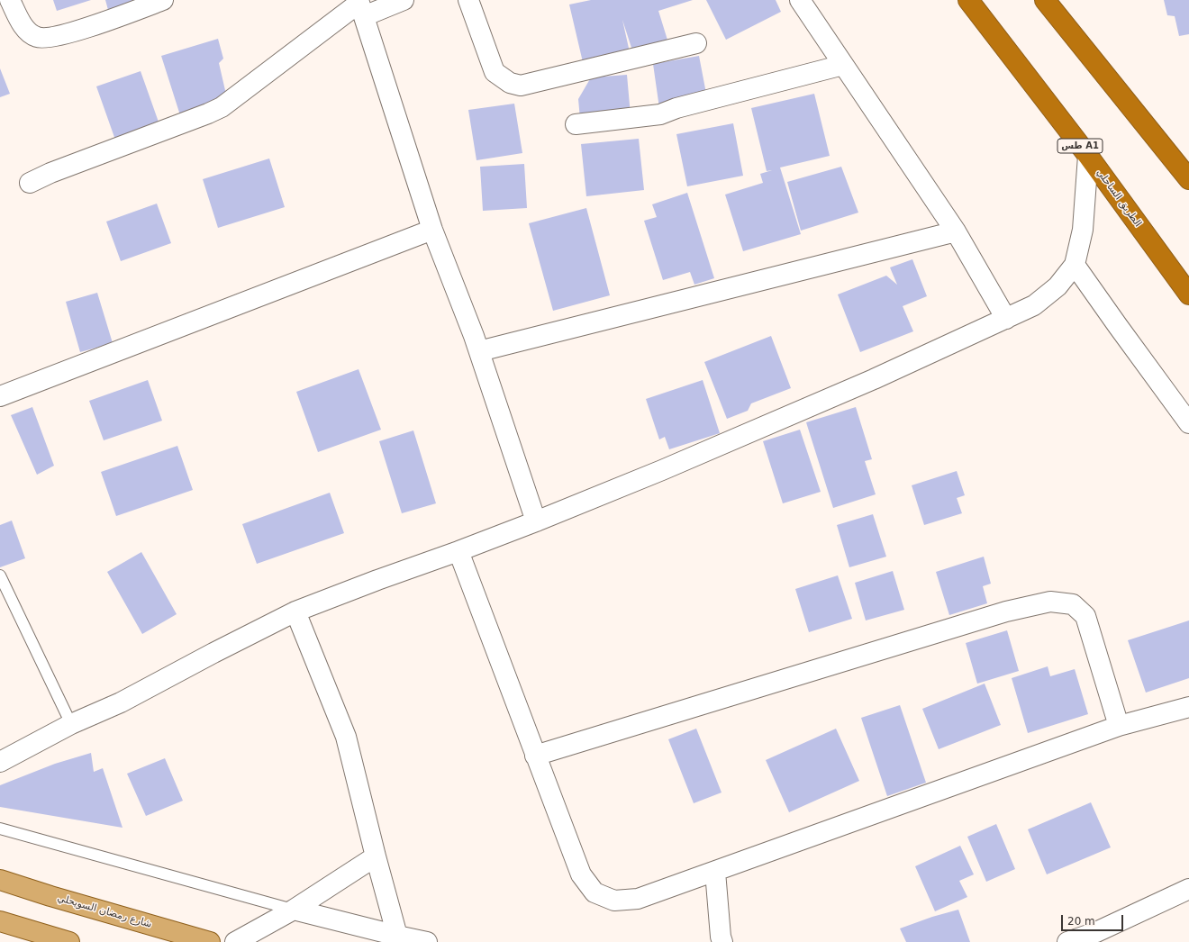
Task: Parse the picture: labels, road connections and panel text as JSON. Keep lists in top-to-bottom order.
{
  "streets": {
    "highway": ["طس A1", "الطريق الساحلي"],
    "main road": ["شارع رمضان السويحلي"]
  },
  "scale_bar": "20 m"
}
